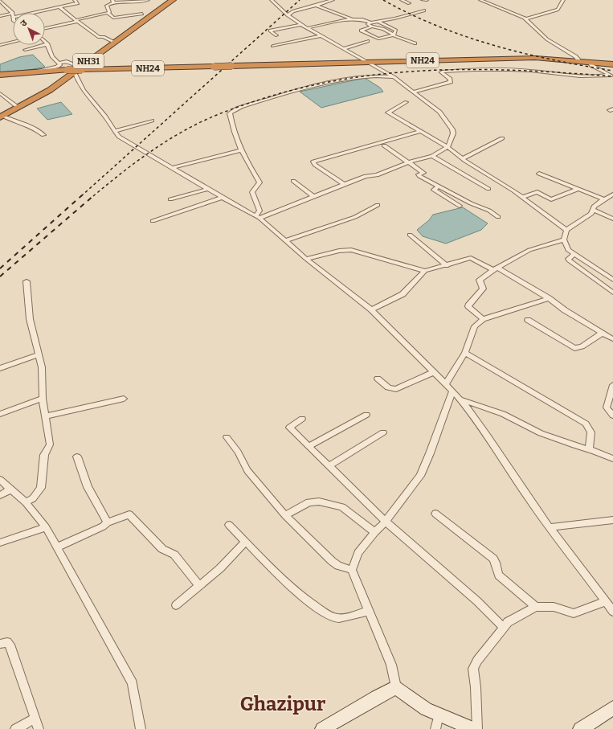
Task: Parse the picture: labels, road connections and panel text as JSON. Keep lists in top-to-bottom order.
{
  "streets": {
    "highway": ["NH24", "NH31"]
  },
  "crossings": [
    ["NH24", "NH31"]
  ],
  "districts": ["Ghazipur"],
  "north": "top left"
}
